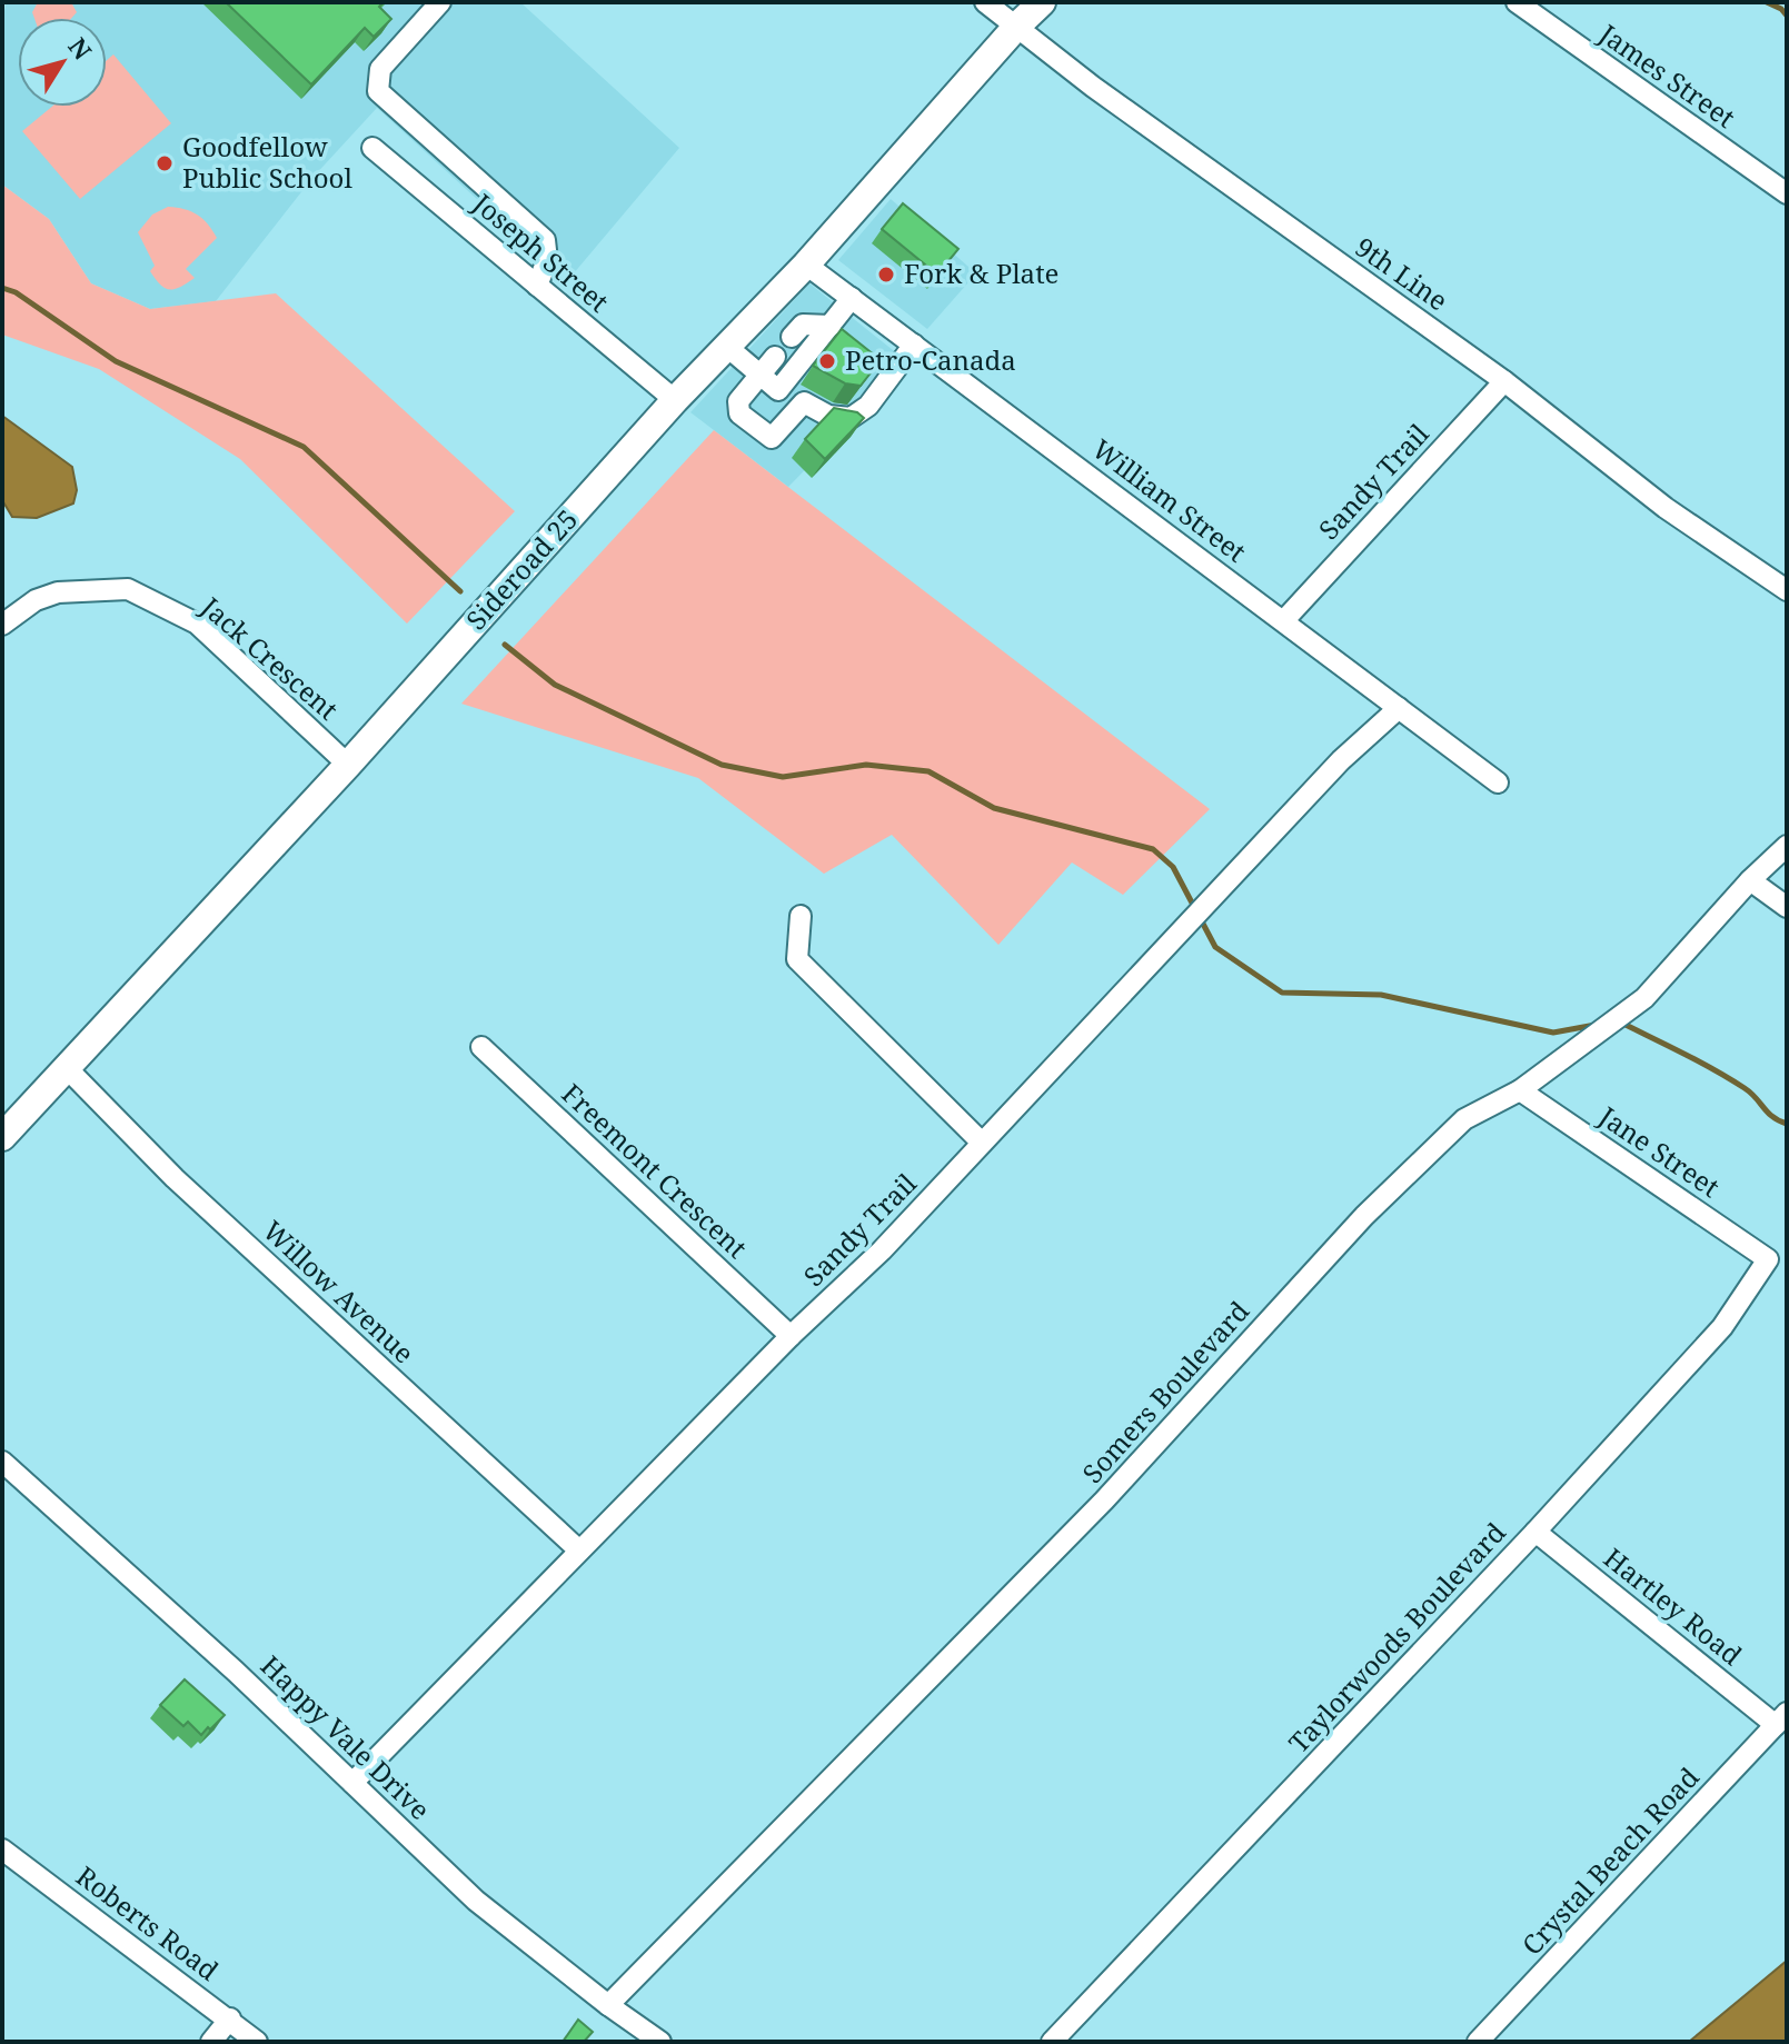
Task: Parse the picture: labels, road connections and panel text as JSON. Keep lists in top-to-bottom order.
{
  "streets": {
    "main road": ["Sideroad 25"],
    "street": [
      "James Street",
      "Joseph Street",
      "9th Line",
      "Sandy Trail",
      "William Street",
      "Jack Crescent",
      "Jane Street",
      "Freemont Crescent",
      "Willow Avenue",
      "Somers Boulevard",
      "Hartley Road",
      "Taylorwoods Boulevard",
      "Happy Vale Drive",
      "Crystal Beach Road",
      "Roberts Road"
    ]
  },
  "crossings": [
    ["Joseph Street", "Sideroad 25"],
    ["9th Line", "Sandy Trail"],
    ["9th Line", "Sideroad 25"],
    ["Sandy Trail", "William Street"],
    ["Sandy Trail", "Freemont Crescent"],
    ["Sandy Trail", "Willow Avenue"],
    ["Sandy Trail", "Happy Vale Drive"],
    ["William Street", "Sideroad 25"],
    ["Sideroad 25", "Jack Crescent"],
    ["Sideroad 25", "Willow Avenue"],
    ["Jane Street", "Somers Boulevard"],
    ["Jane Street", "Taylorwoods Boulevard"],
    ["Somers Boulevard", "Happy Vale Drive"],
    ["Hartley Road", "Taylorwoods Boulevard"],
    ["Hartley Road", "Crystal Beach Road"]
  ],
  "places": ["Goodfellow Public School", "Fork & Plate", "Petro-Canada"],
  "north": "top right"
}
